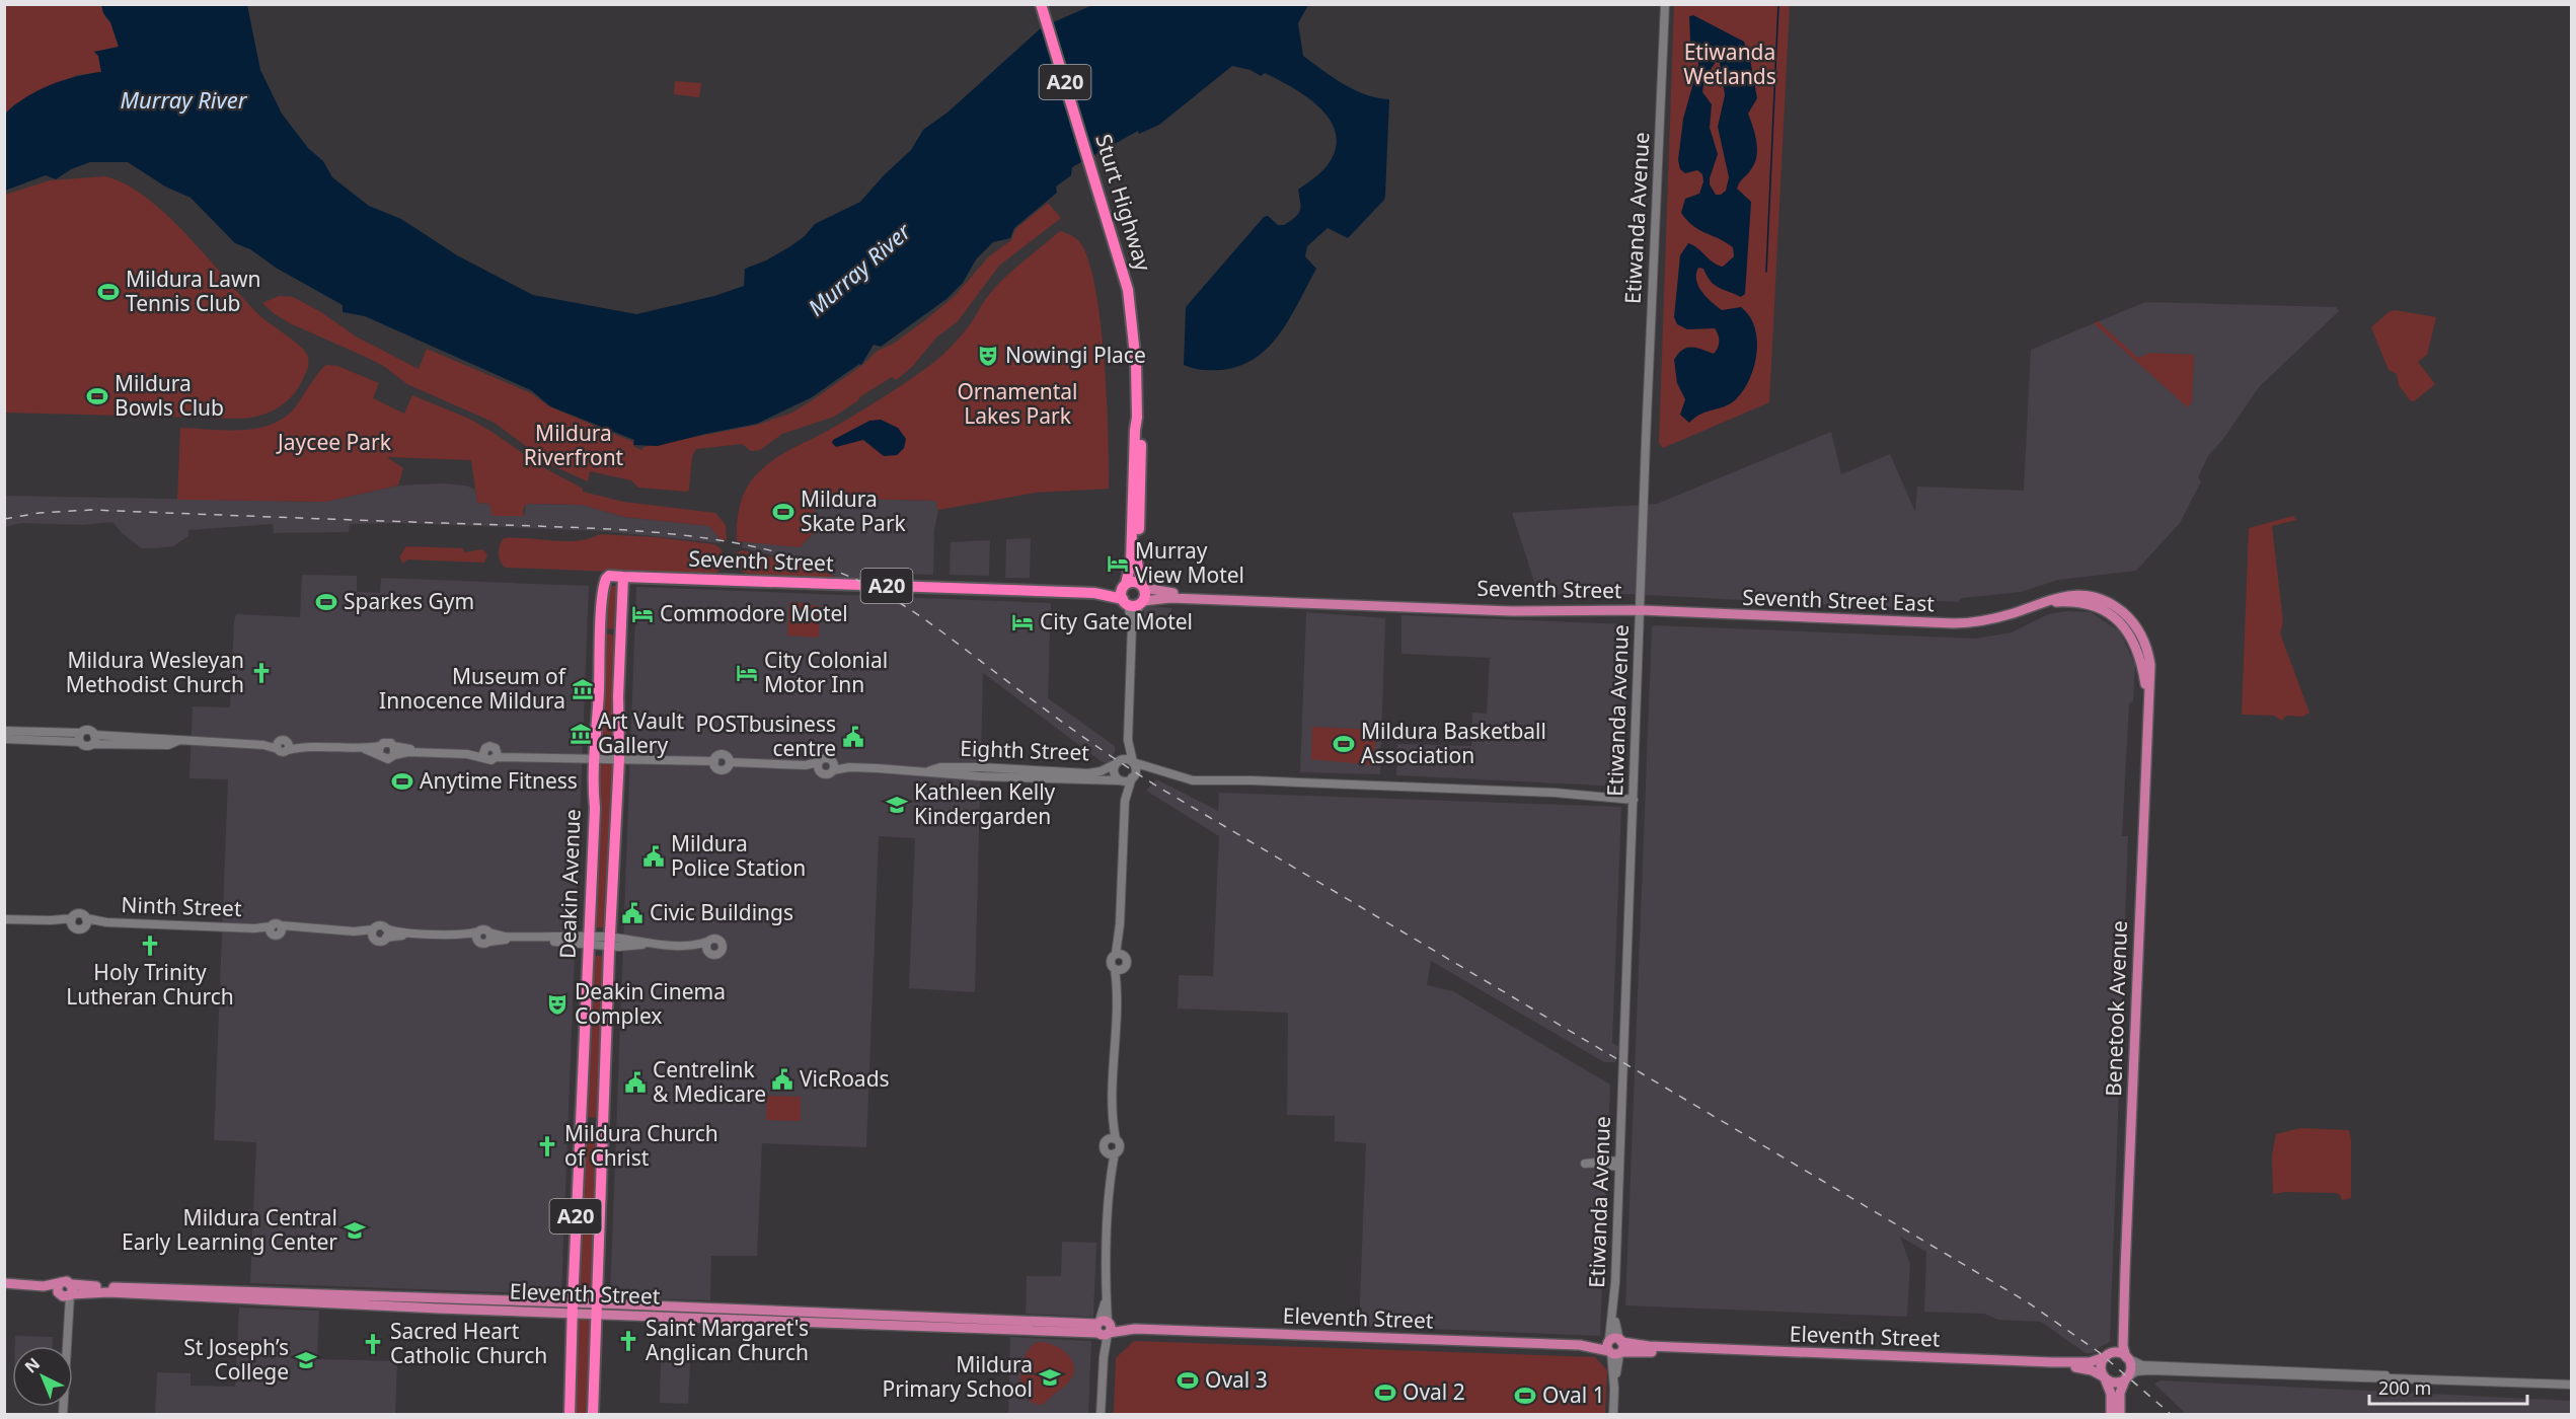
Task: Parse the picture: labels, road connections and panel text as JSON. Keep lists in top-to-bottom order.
{
  "streets": {
    "highway": [
      "A20",
      "Sturt Highway",
      "Seventh Street",
      "Deakin Avenue"
    ],
    "main road": ["Seventh Street East", "Benetook Avenue", "Eleventh Street"],
    "street": ["Etiwanda Avenue", "Eighth Street", "Ninth Street"]
  },
  "crossings": [
    ["A20", "Sturt Highway"],
    ["A20", "Seventh Street"],
    ["Sturt Highway", "Seventh Street"],
    ["Etiwanda Avenue", "Seventh Street"],
    ["Etiwanda Avenue", "Seventh Street East"],
    ["Etiwanda Avenue", "Eleventh Street"],
    ["Seventh Street", "Seventh Street East"],
    ["Seventh Street", "Deakin Avenue"],
    ["Seventh Street East", "Benetook Avenue"],
    ["Deakin Avenue", "Eleventh Street"],
    ["Benetook Avenue", "Eleventh Street"]
  ],
  "water": ["Murray River"],
  "parks": [
    "Etiwanda Wetlands",
    "Ornamental Lakes Park",
    "Mildura Riverfront",
    "Jaycee Park"
  ],
  "places": {
    "sports": [
      "Mildura Lawn Tennis Club",
      "Mildura Bowls Club",
      "Mildura Skate Park",
      "Sparkes Gym",
      "Mildura Basketball Association",
      "Anytime Fitness",
      "Oval 3",
      "Oval 2",
      "Oval 1"
    ],
    "theatre": ["Nowingi Place", "Deakin Cinema Complex"],
    "hotel": [
      "Murray View Motel",
      "Commodore Motel",
      "City Gate Motel",
      "City Colonial Motor Inn"
    ],
    "church": [
      "Mildura Wesleyan Methodist Church",
      "Holy Trinity Lutheran Church",
      "Mildura Church of Christ",
      "Saint Margaret's Anglican Church",
      "Sacred Heart Catholic Church"
    ],
    "museum": ["Museum of Innocence Mildura", "Art Vault Gallery"],
    "public building": [
      "POSTbusiness centre",
      "Mildura Police Station",
      "Civic Buildings",
      "VicRoads",
      "Centrelink & Medicare"
    ],
    "school or university": [
      "Kathleen Kelly Kindergarden",
      "Mildura Central Early Learning Center",
      "St Joseph’s College",
      "Mildura Primary School"
    ]
  },
  "scale_bar": "200 m",
  "north": "top left"
}
